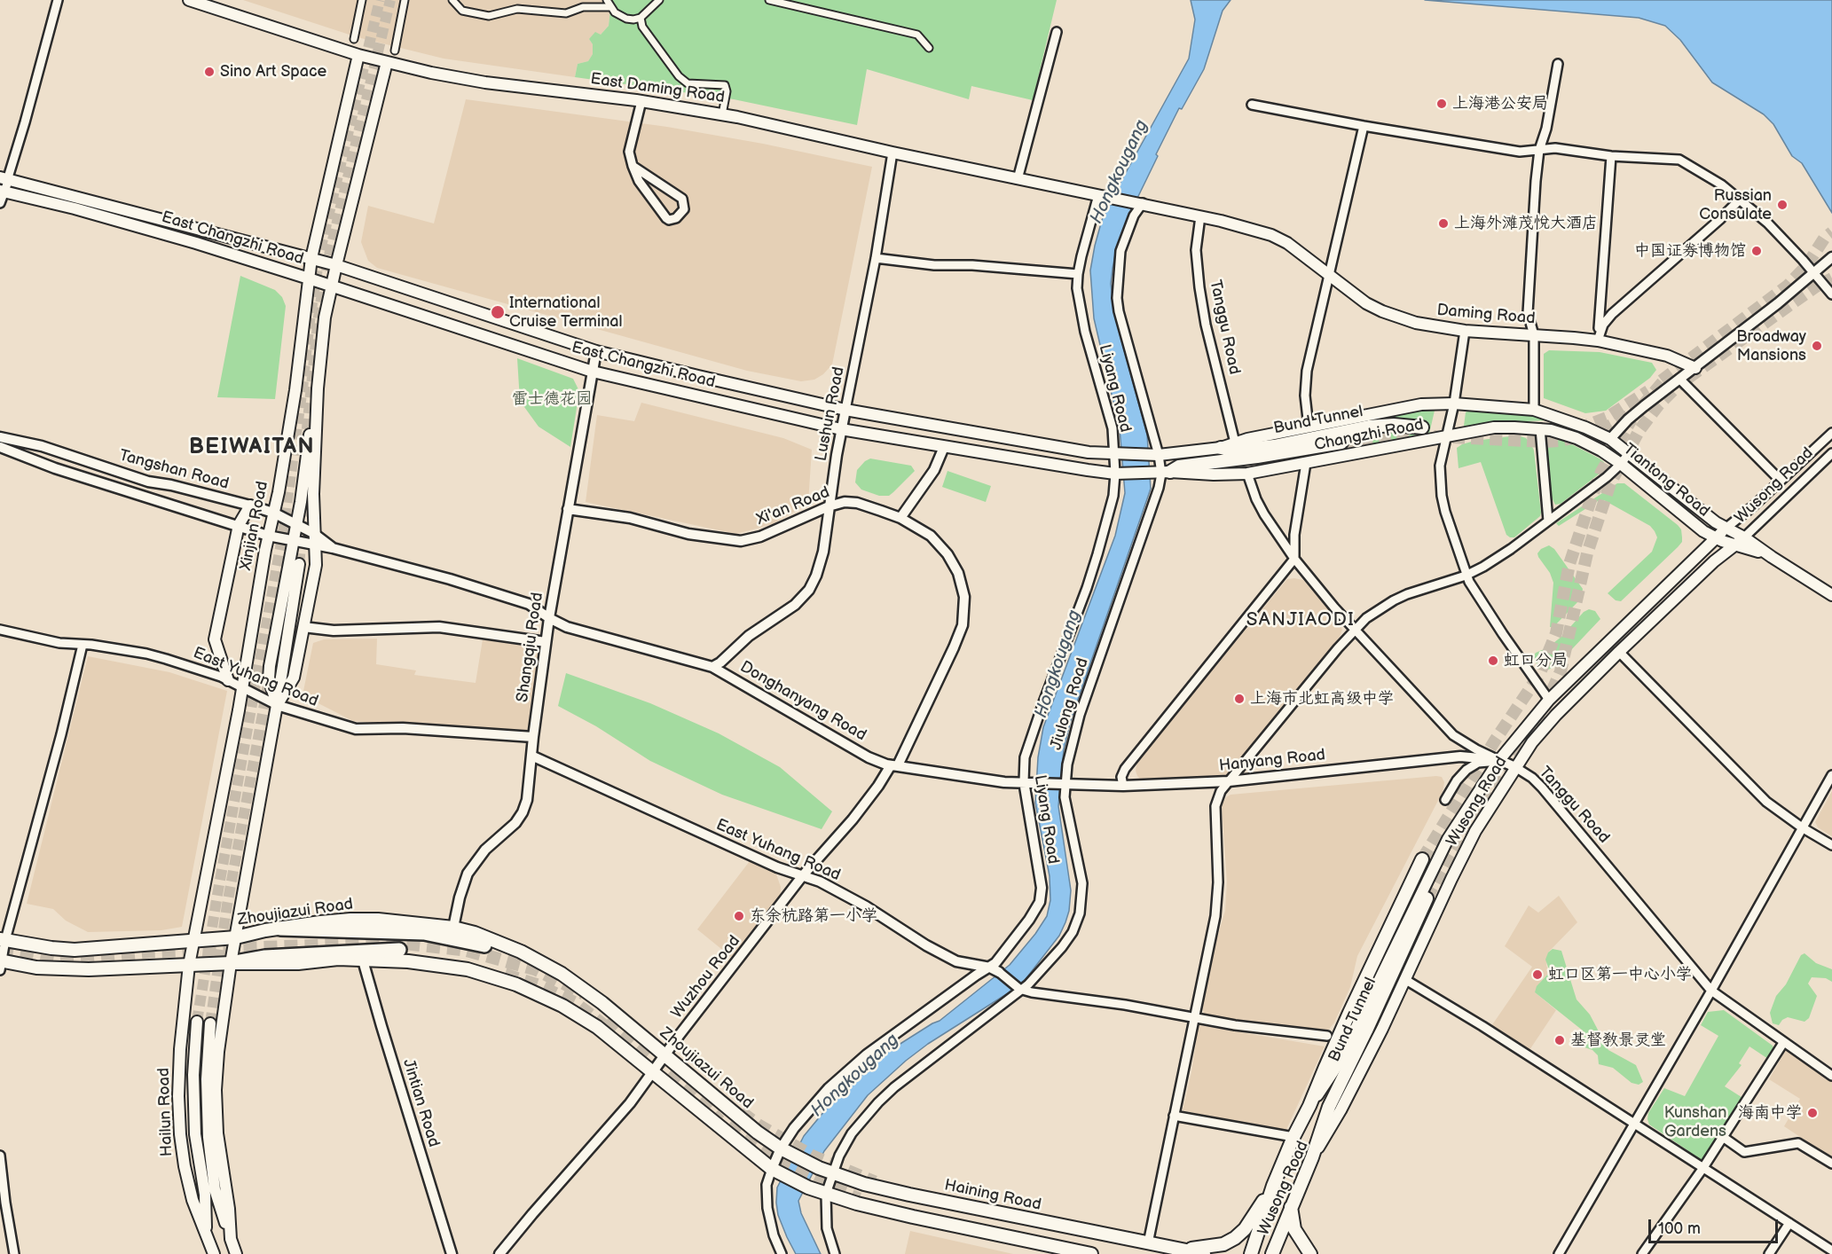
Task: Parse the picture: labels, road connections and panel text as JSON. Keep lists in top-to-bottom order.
{
  "streets": {
    "main road": [
      "East Daming Road",
      "East Changzhi Road",
      "Daming Road",
      "Bund Tunnel",
      "Changzhi Road",
      "Tiantong Road",
      "Wusong Road",
      "Xinjian Road",
      "Zhoujiazui Road",
      "Hailun Road",
      "Haining Road"
    ],
    "street": [
      "Tanggu Road",
      "Liyang Road",
      "Lushun Road",
      "Tangshan Road",
      "Xi'an Road",
      "Shangqiu Road",
      "East Yuhang Road",
      "Donghanyang Road",
      "Jiulong Road",
      "Hanyang Road",
      "Wuzhou Road",
      "Jintian Road"
    ]
  },
  "crossings": [
    ["East Daming Road", "Daming Road"],
    ["East Daming Road", "Liyang Road"],
    ["East Daming Road", "Lushun Road"],
    ["East Daming Road", "Xinjian Road"],
    ["East Daming Road", "Jiulong Road"],
    ["East Changzhi Road", "Liyang Road"],
    ["East Changzhi Road", "Lushun Road"],
    ["East Changzhi Road", "Changzhi Road"],
    ["East Changzhi Road", "Xinjian Road"],
    ["East Changzhi Road", "Shangqiu Road"],
    ["Daming Road", "Tanggu Road"],
    ["Daming Road", "Jiulong Road"],
    ["Tanggu Road", "Changzhi Road"],
    ["Tanggu Road", "Wusong Road"],
    ["Tanggu Road", "Hanyang Road"],
    ["Liyang Road", "Changzhi Road"],
    ["Liyang Road", "East Yuhang Road"],
    ["Liyang Road", "Donghanyang Road"],
    ["Liyang Road", "Zhoujiazui Road"],
    ["Liyang Road", "Haining Road"],
    ["Lushun Road", "Xi'an Road"],
    ["Lushun Road", "Donghanyang Road"],
    ["Bund Tunnel", "Changzhi Road"],
    ["Bund Tunnel", "Wusong Road"],
    ["Bund Tunnel", "Jiulong Road"],
    ["Changzhi Road", "Tiantong Road"],
    ["Changzhi Road", "Jiulong Road"],
    ["Tangshan Road", "Xinjian Road"],
    ["Tangshan Road", "Shangqiu Road"],
    ["Tangshan Road", "Donghanyang Road"],
    ["Tiantong Road", "Wusong Road"],
    ["Wusong Road", "Hanyang Road"],
    ["Xi'an Road", "Shangqiu Road"],
    ["Xi'an Road", "Donghanyang Road"],
    ["Xi'an Road", "Wuzhou Road"],
    ["Xinjian Road", "East Yuhang Road"],
    ["Xinjian Road", "Zhoujiazui Road"],
    ["Xinjian Road", "Hailun Road"],
    ["Shangqiu Road", "East Yuhang Road"],
    ["Shangqiu Road", "Donghanyang Road"],
    ["Shangqiu Road", "Zhoujiazui Road"],
    ["East Yuhang Road", "Jiulong Road"],
    ["East Yuhang Road", "Wuzhou Road"],
    ["Donghanyang Road", "Hanyang Road"],
    ["Donghanyang Road", "Wuzhou Road"],
    ["Jiulong Road", "Hanyang Road"],
    ["Jiulong Road", "Haining Road"],
    ["Zhoujiazui Road", "Wuzhou Road"],
    ["Zhoujiazui Road", "Hailun Road"],
    ["Zhoujiazui Road", "Haining Road"]
  ],
  "districts": ["BEIWAITAN", "SANJIAODI"],
  "water": ["Hongkougang"],
  "parks": ["雷士德花园", "Kunshan Gardens"],
  "places": [
    "Sino Art Space",
    "上海港公安局",
    "Russian Consulate",
    "上海外滩茂悦大酒店",
    "中国证券博物馆",
    "International Cruise Terminal",
    "Broadway Mansions",
    "虹口分局",
    "上海市北虹高级中学",
    "东余杭路第一小学",
    "虹口区第一中心小学",
    "基督教景灵堂",
    "海南中学"
  ],
  "scale_bar": "100 m"
}
